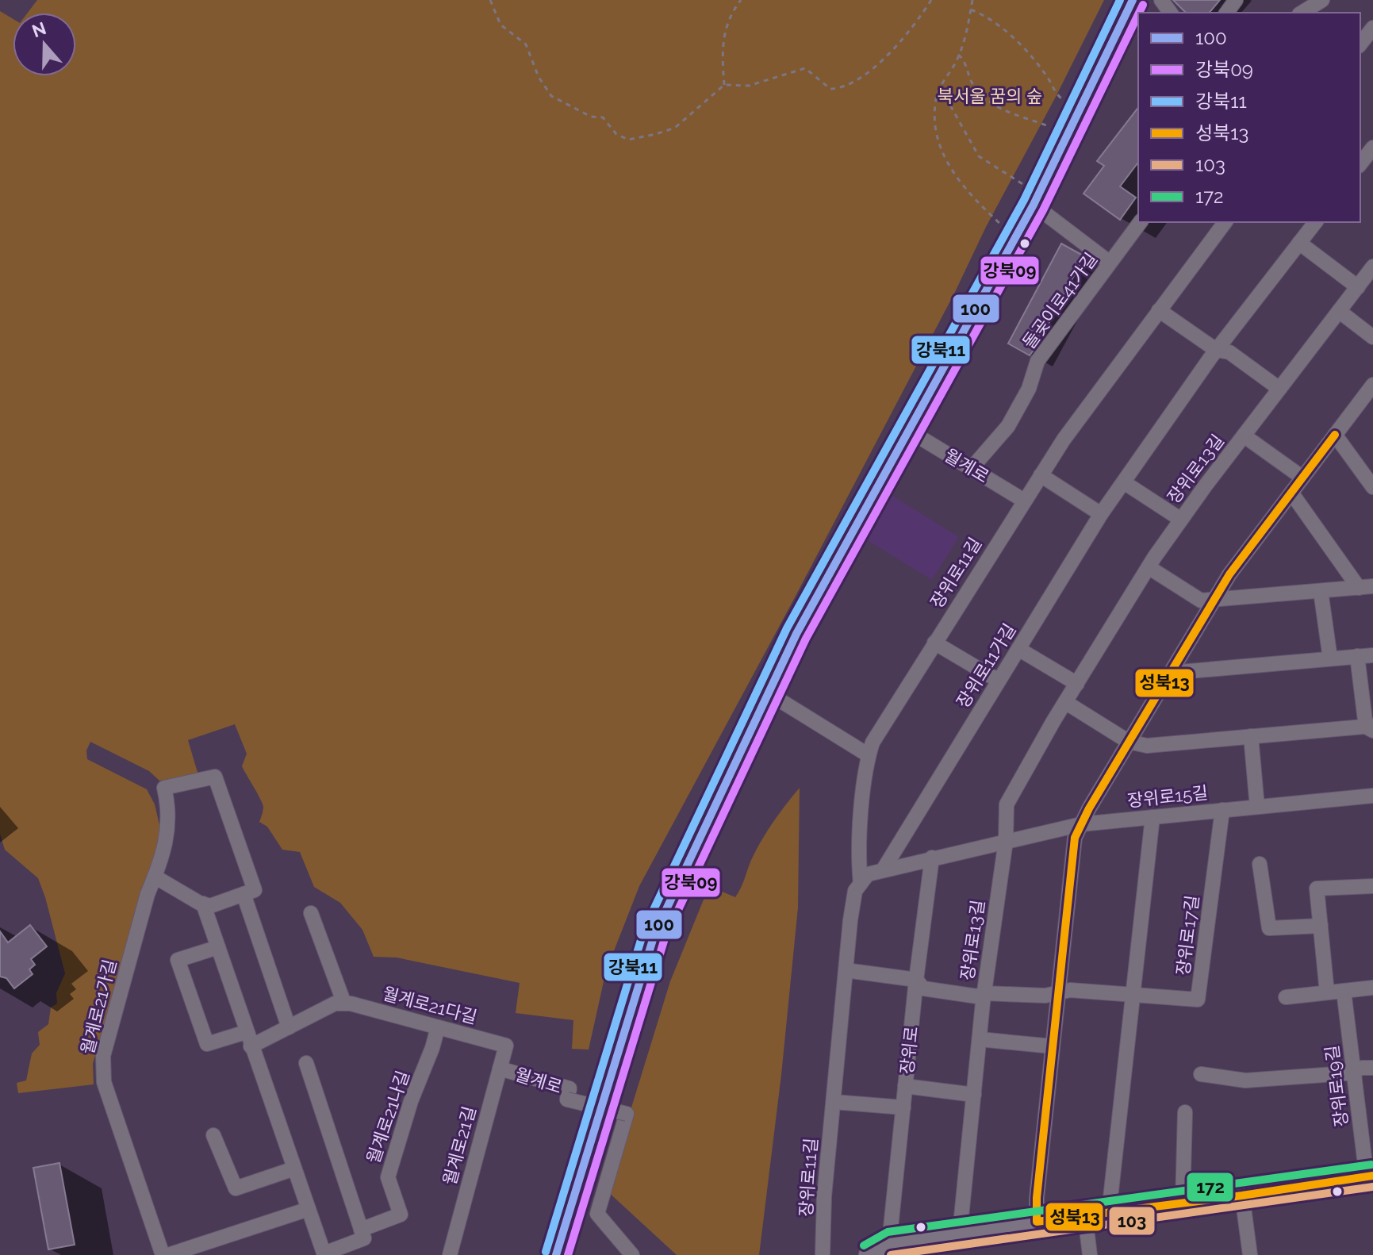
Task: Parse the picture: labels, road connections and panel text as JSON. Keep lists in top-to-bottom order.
{
  "streets": {
    "street": [
      "돌곶이로41가길",
      "월계로",
      "장위로13길",
      "장위로11길",
      "장위로11가길",
      "장위로15길",
      "장위로17길",
      "월계로21다길",
      "월계로21가길",
      "장위로",
      "장위로19길",
      "월계로21나길",
      "월계로21길"
    ]
  },
  "crossings": [
    ["돌곶이로41가길", "월계로"],
    ["월계로", "장위로11길"],
    ["월계로", "월계로21길"],
    ["장위로13길", "장위로"],
    ["장위로15길", "장위로17길"],
    ["월계로21다길", "월계로21나길"],
    ["월계로21다길", "월계로21길"]
  ],
  "parks": ["북서울 꿈의 숲"],
  "lines": [
    "transit line 100",
    "transit line 강북11",
    "transit line 강북09",
    "transit line 성북13",
    "transit line 172",
    "transit line 103"
  ],
  "legend": [
    "100",
    "강북09",
    "강북11",
    "성북13",
    "103",
    "172"
  ],
  "north": "top"
}
